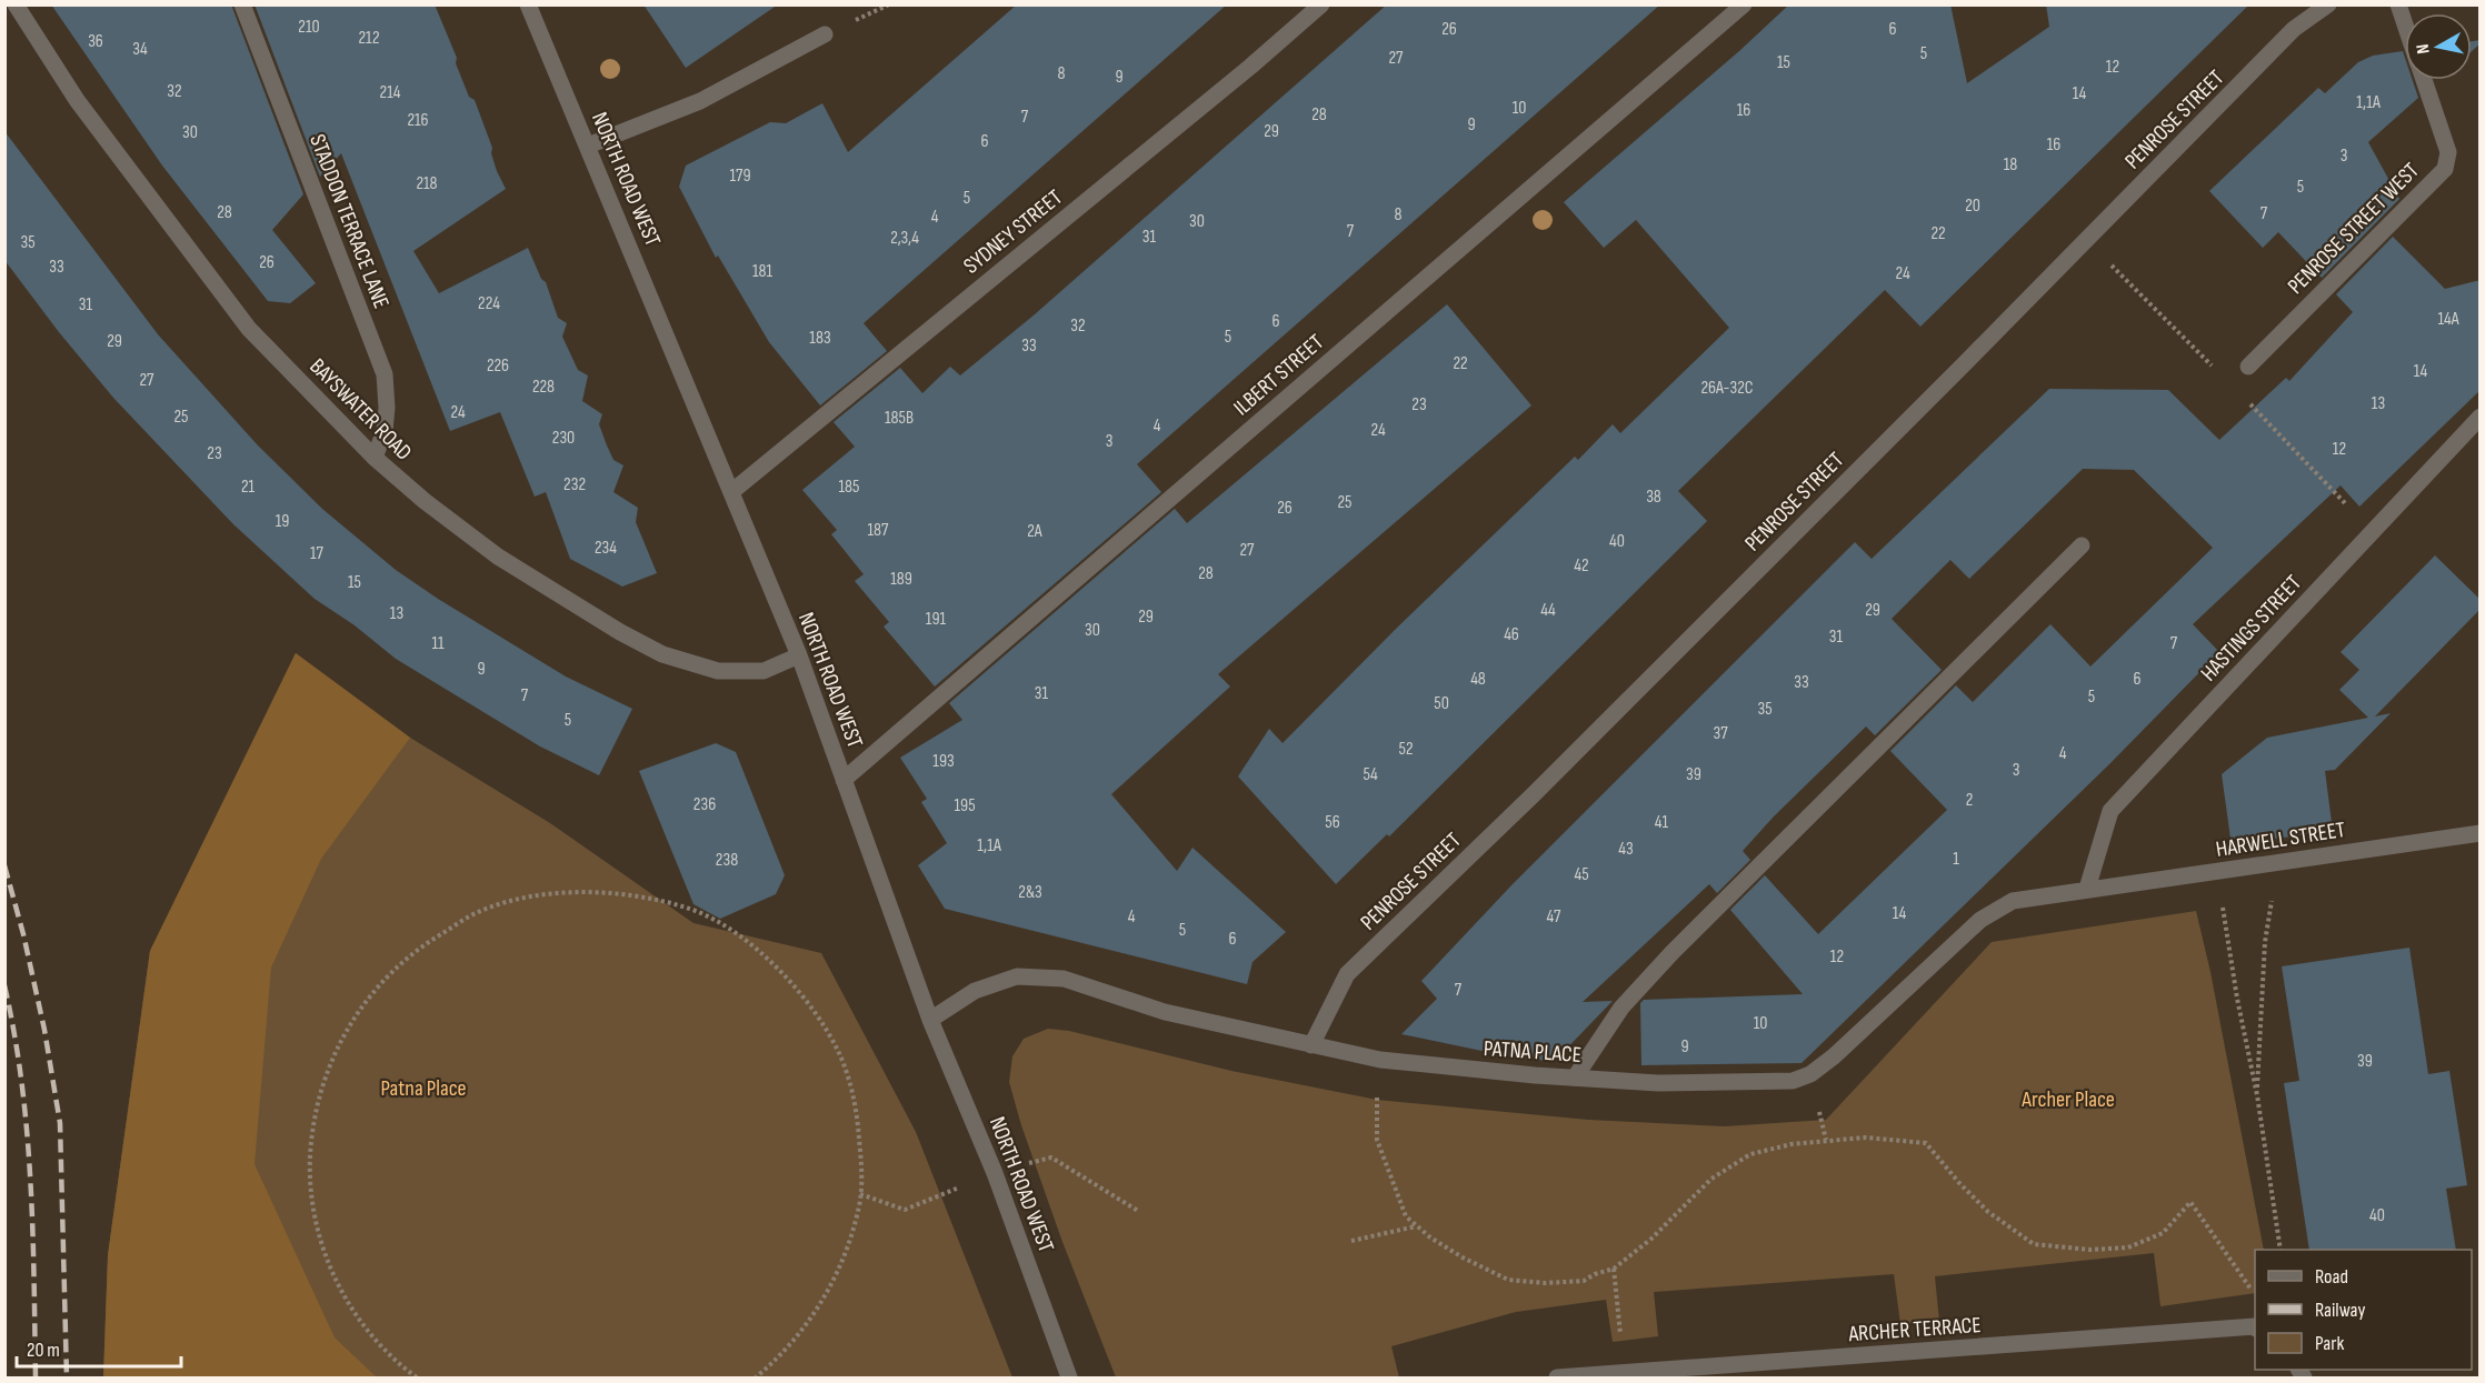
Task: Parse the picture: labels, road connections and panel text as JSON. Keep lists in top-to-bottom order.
{
  "streets": {
    "street": [
      "PENROSE STREET",
      "NORTH ROAD WEST",
      "STADDON TERRACE LANE",
      "PENROSE STREET WEST",
      "SYDNEY STREET",
      "ILBERT STREET",
      "BAYSWATER ROAD",
      "HASTINGS STREET",
      "HARWELL STREET",
      "PATNA PLACE",
      "ARCHER TERRACE"
    ]
  },
  "crossings": [
    ["PENROSE STREET", "PATNA PLACE"],
    ["NORTH ROAD WEST", "SYDNEY STREET"],
    ["NORTH ROAD WEST", "ILBERT STREET"],
    ["NORTH ROAD WEST", "BAYSWATER ROAD"],
    ["NORTH ROAD WEST", "PATNA PLACE"],
    ["STADDON TERRACE LANE", "BAYSWATER ROAD"],
    ["HASTINGS STREET", "HARWELL STREET"],
    ["HASTINGS STREET", "PATNA PLACE"],
    ["HARWELL STREET", "PATNA PLACE"]
  ],
  "parks": ["Patna Place", "Archer Place"],
  "house_numbers": [
    "210",
    "26",
    "6",
    "212",
    "36",
    "34",
    "5",
    "27",
    "15",
    "12",
    "8",
    "9",
    "32",
    "214",
    "14",
    "1,1A",
    "10",
    "16",
    "28",
    "7",
    "216",
    "9",
    "29",
    "30",
    "6",
    "16",
    "3",
    "18",
    "179",
    "218",
    "5",
    "5",
    "20",
    "28",
    "7",
    "8",
    "4",
    "30",
    "7",
    "22",
    "31",
    "2,3,4",
    "35",
    "26",
    "33",
    "181",
    "24",
    "224",
    "31",
    "14A",
    "6",
    "32",
    "5",
    "183",
    "29",
    "33",
    "22",
    "226",
    "14",
    "27",
    "228",
    "26A-32C",
    "13",
    "23",
    "24",
    "25",
    "185B",
    "4",
    "24",
    "230",
    "3",
    "12",
    "23",
    "232",
    "21",
    "185",
    "38",
    "25",
    "26",
    "19",
    "187",
    "2A",
    "40",
    "234",
    "27",
    "17",
    "42",
    "28",
    "189",
    "15",
    "44",
    "29",
    "13",
    "29",
    "191",
    "30",
    "46",
    "31",
    "11",
    "7",
    "9",
    "48",
    "6",
    "33",
    "31",
    "7",
    "5",
    "50",
    "35",
    "5",
    "37",
    "52",
    "4",
    "193",
    "3",
    "54",
    "39",
    "2",
    "236",
    "195",
    "56",
    "41",
    "1,1A",
    "43",
    "1",
    "238",
    "45",
    "2&3",
    "14",
    "4",
    "47",
    "5",
    "6",
    "12",
    "7",
    "10",
    "9",
    "39",
    "40"
  ],
  "legend": ["Road", "Railway", "Park"],
  "scale_bar": "20 m",
  "north": "left"
}
